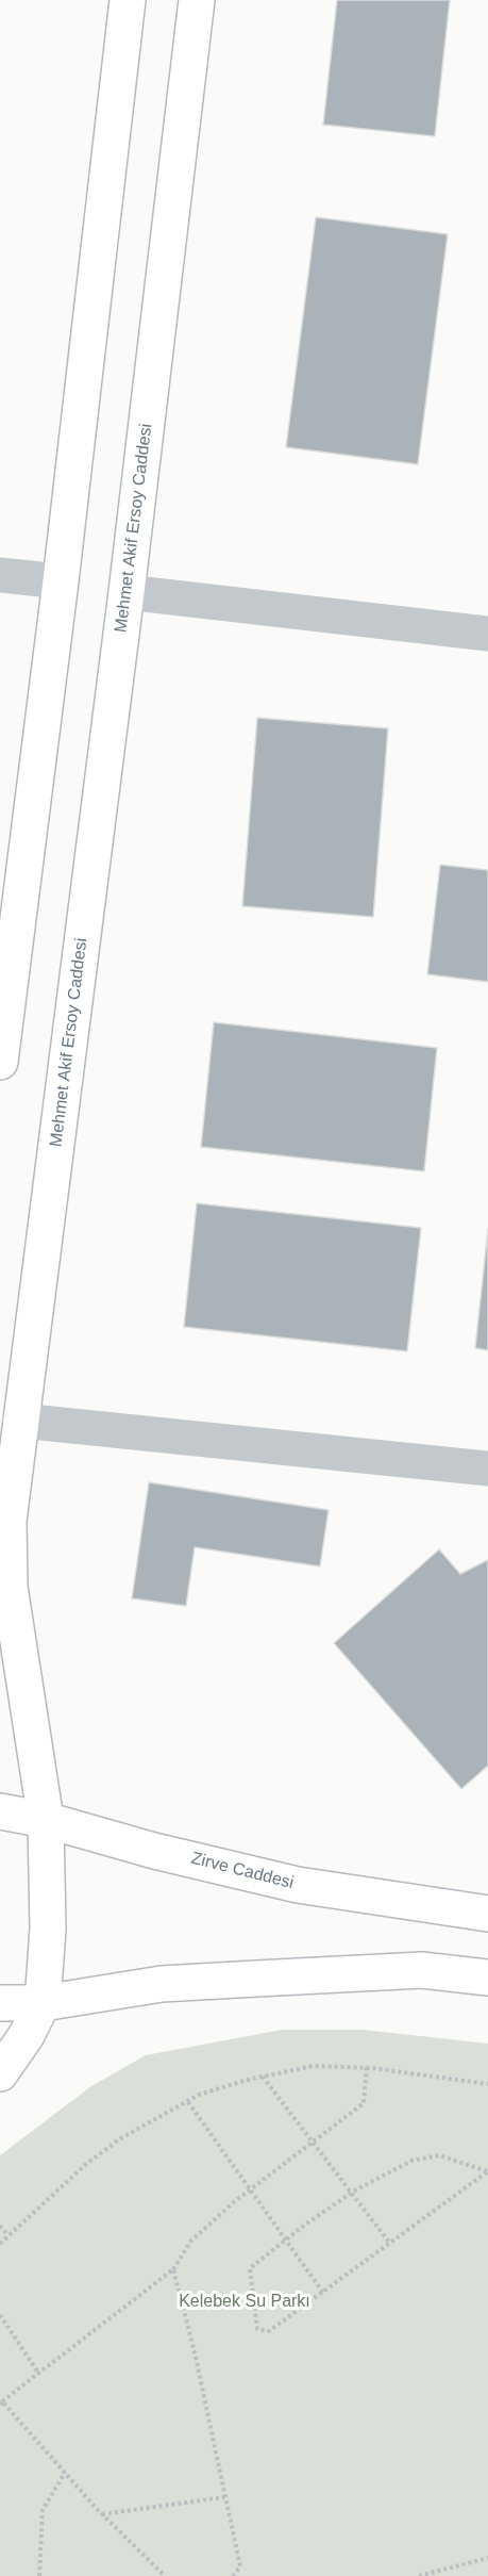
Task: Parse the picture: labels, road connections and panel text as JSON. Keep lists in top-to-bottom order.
{
  "streets": {
    "street": ["Mehmet Akif Ersoy Caddesi", "Zirve Caddesi"]
  },
  "crossings": [
    ["Mehmet Akif Ersoy Caddesi", "Zirve Caddesi"]
  ],
  "parks": ["Kelebek Su Parkı"]
}
